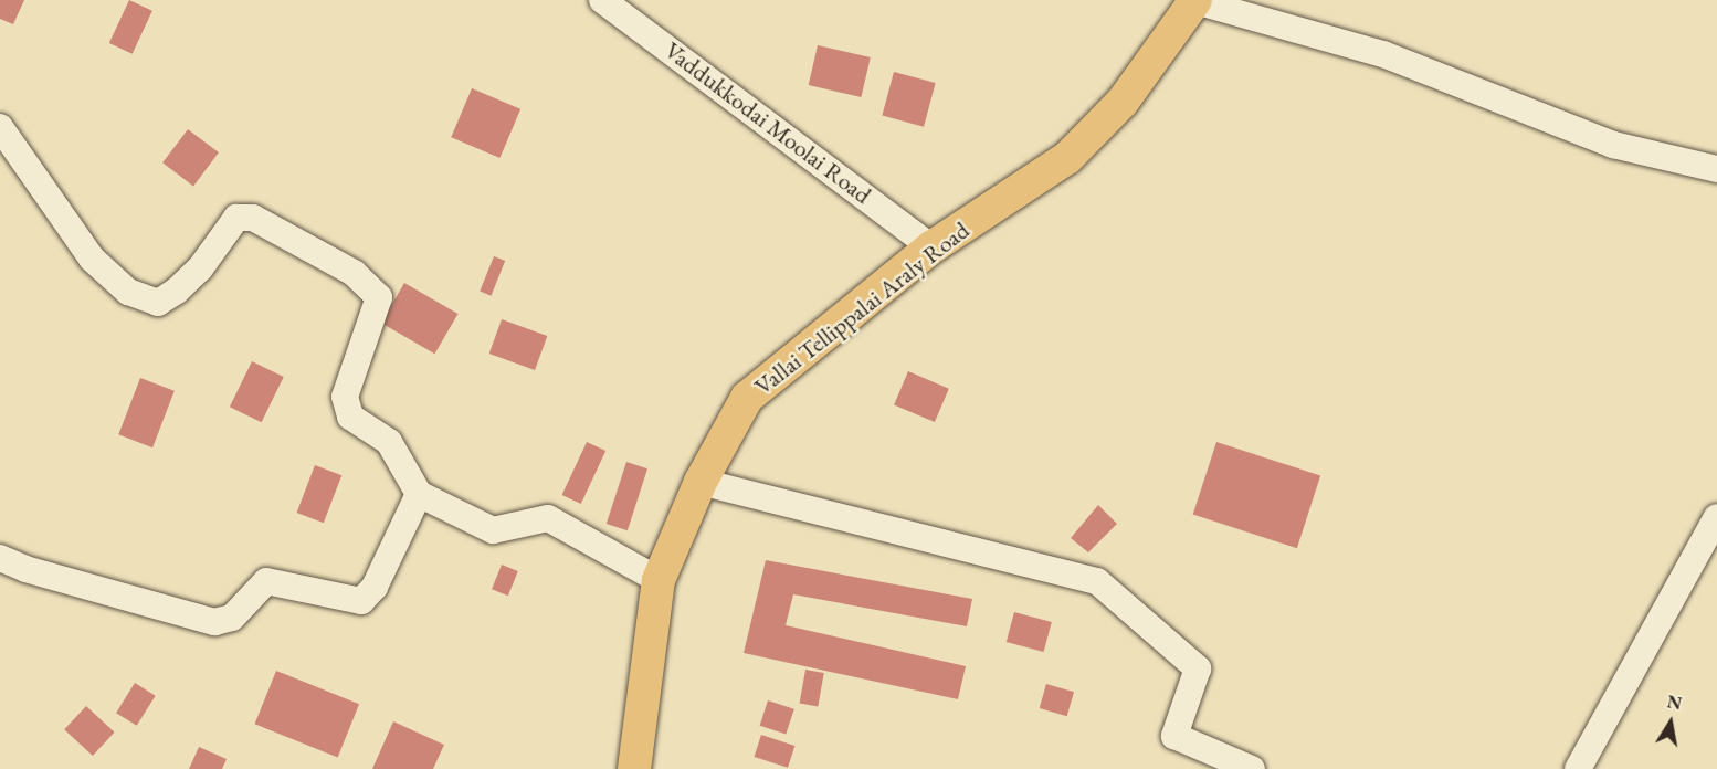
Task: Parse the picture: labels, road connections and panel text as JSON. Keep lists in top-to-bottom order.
{
  "streets": {
    "main road": ["Vallai Tellippalai Araly Road"],
    "street": ["Vaddukkodai Moolai Road"]
  },
  "crossings": [
    ["Vaddukkodai Moolai Road", "Vallai Tellippalai Araly Road"]
  ],
  "north": "top"
}
